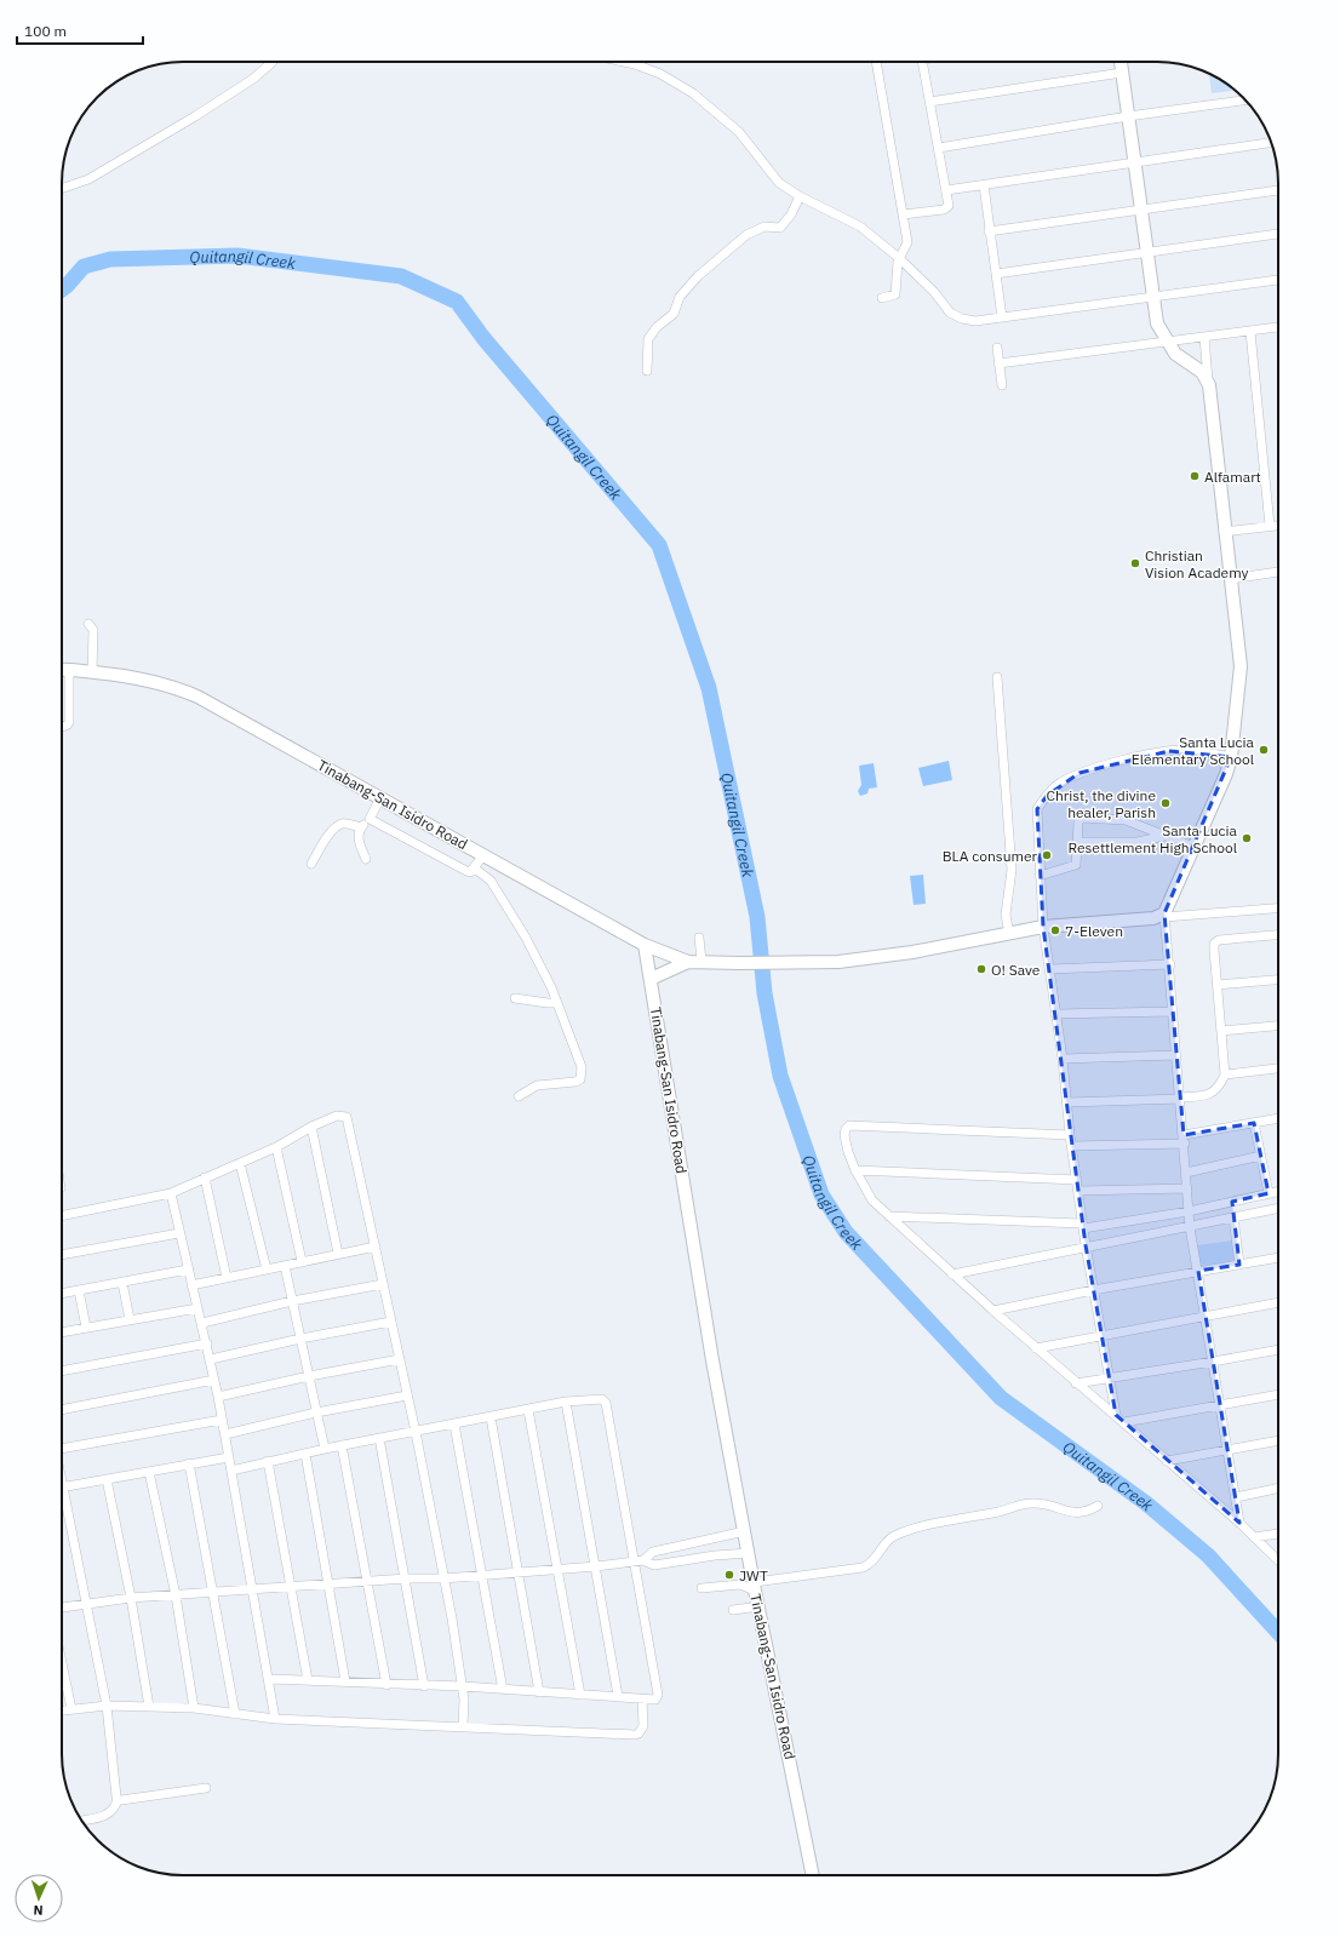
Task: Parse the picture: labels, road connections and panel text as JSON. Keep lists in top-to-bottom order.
{
  "streets": {
    "street": ["Tinabang-San Isidro Road"]
  },
  "water": ["Quitangil Creek"],
  "places": [
    "Alfamart",
    "Christian Vision Academy",
    "Santa Lucia Elementary School",
    "Christ, the divine healer, Parish",
    "Santa Lucia Resettlement High School",
    "BLA consumer",
    "7-Eleven",
    "O! Save",
    "JWT"
  ],
  "scale_bar": "100 m",
  "north": "bottom"
}
